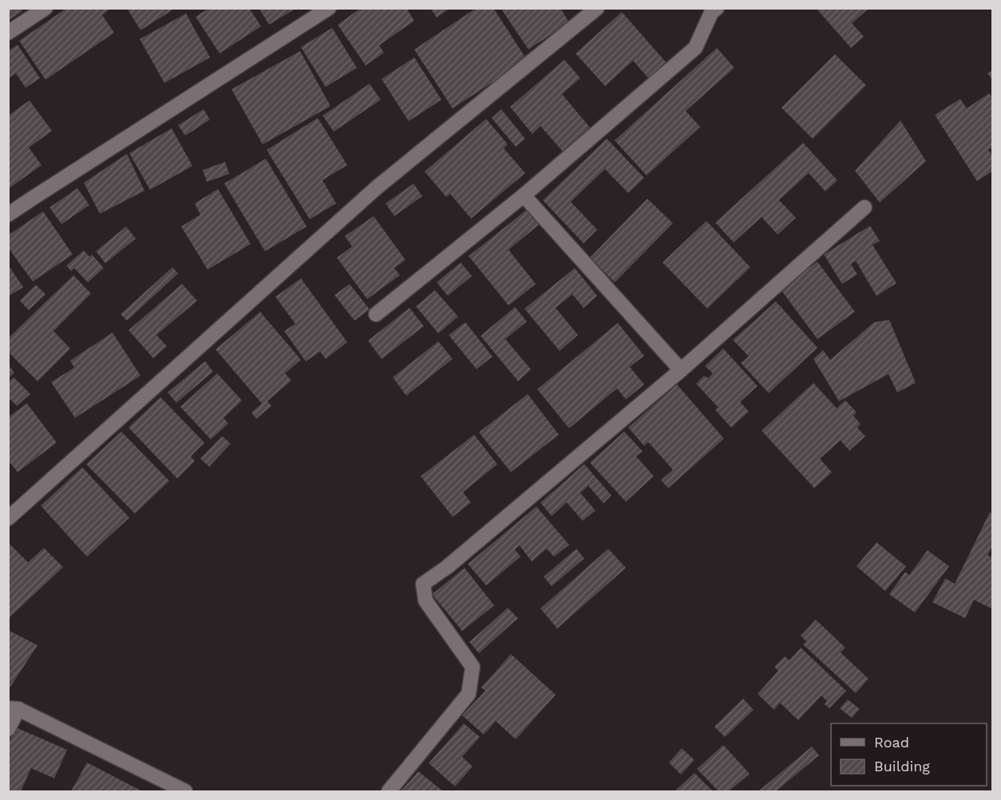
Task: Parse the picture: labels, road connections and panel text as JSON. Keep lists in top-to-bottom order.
{
  "legend": ["Road", "Building"]
}
